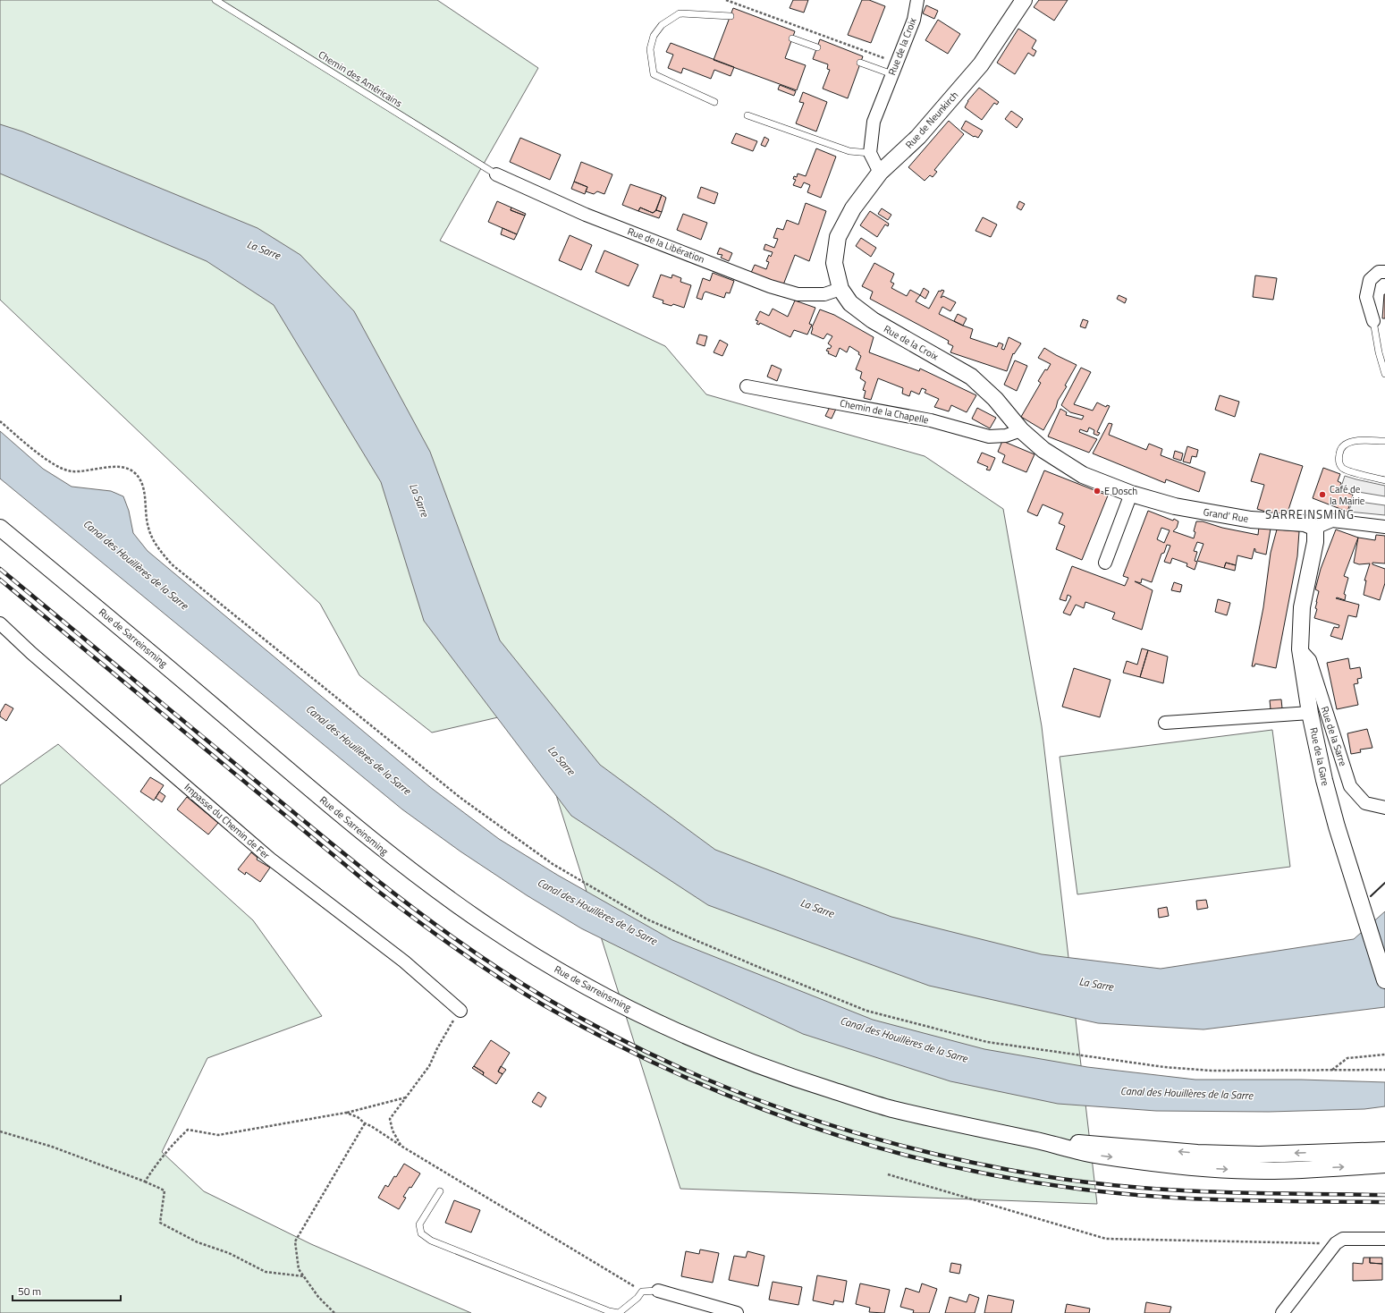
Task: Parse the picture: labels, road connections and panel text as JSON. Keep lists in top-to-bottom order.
{
  "streets": {
    "street": [
      "Rue de la Croix",
      "Rue de Neunkirch",
      "Rue de la Libération",
      "Chemin de la Chapelle",
      "Grand' Rue",
      "Rue de Sarreinsming",
      "Rue de la Sarre",
      "Rue de la Gare",
      "Impasse du Chemin de Fer"
    ],
    "lane": ["Chemin des Américains"]
  },
  "crossings": [
    ["Rue de la Croix", "Rue de Neunkirch"],
    ["Rue de la Croix", "Rue de la Libération"],
    ["Rue de la Croix", "Chemin de la Chapelle"],
    ["Rue de la Croix", "Grand' Rue"],
    ["Chemin des Américains", "Rue de la Libération"],
    ["Chemin de la Chapelle", "Grand' Rue"],
    ["Grand' Rue", "Rue de la Gare"],
    ["Rue de la Sarre", "Rue de la Gare"]
  ],
  "districts": ["SARREINSMING"],
  "water": ["La Sarre", "Canal des Houillères de la Sarre"],
  "places": ["E Dosch", "Café de la Mairie"],
  "scale_bar": "50 m"
}
